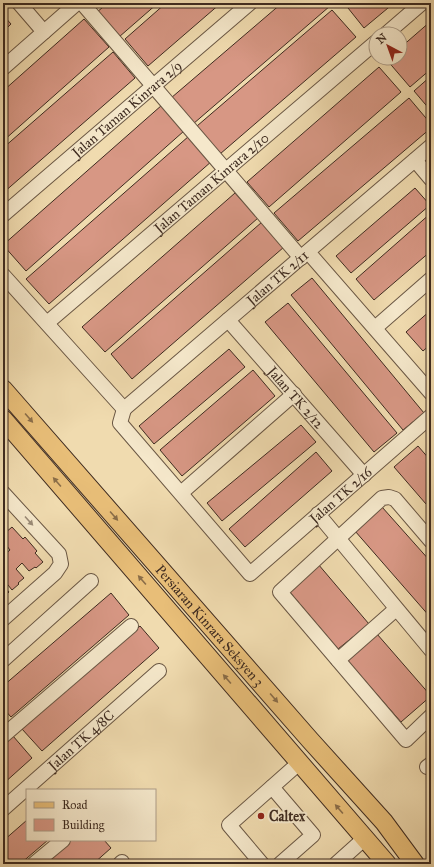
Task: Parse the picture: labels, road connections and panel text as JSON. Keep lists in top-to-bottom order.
{
  "streets": {
    "main road": ["Persiaran Kinrara Seksyen 3"],
    "street": [
      "Jalan Taman Kinrara 2/9",
      "Jalan Taman Kinrara 2/10",
      "Jalan TK 2/11",
      "Jalan TK 2/12",
      "Jalan TK 2/16",
      "Jalan TK 4/8C"
    ]
  },
  "crossings": [
    ["Jalan TK 2/11", "Jalan TK 2/12"],
    ["Jalan TK 2/12", "Jalan TK 2/16"]
  ],
  "places": ["Caltex"],
  "legend": ["Road", "Building"],
  "north": "top left"
}
